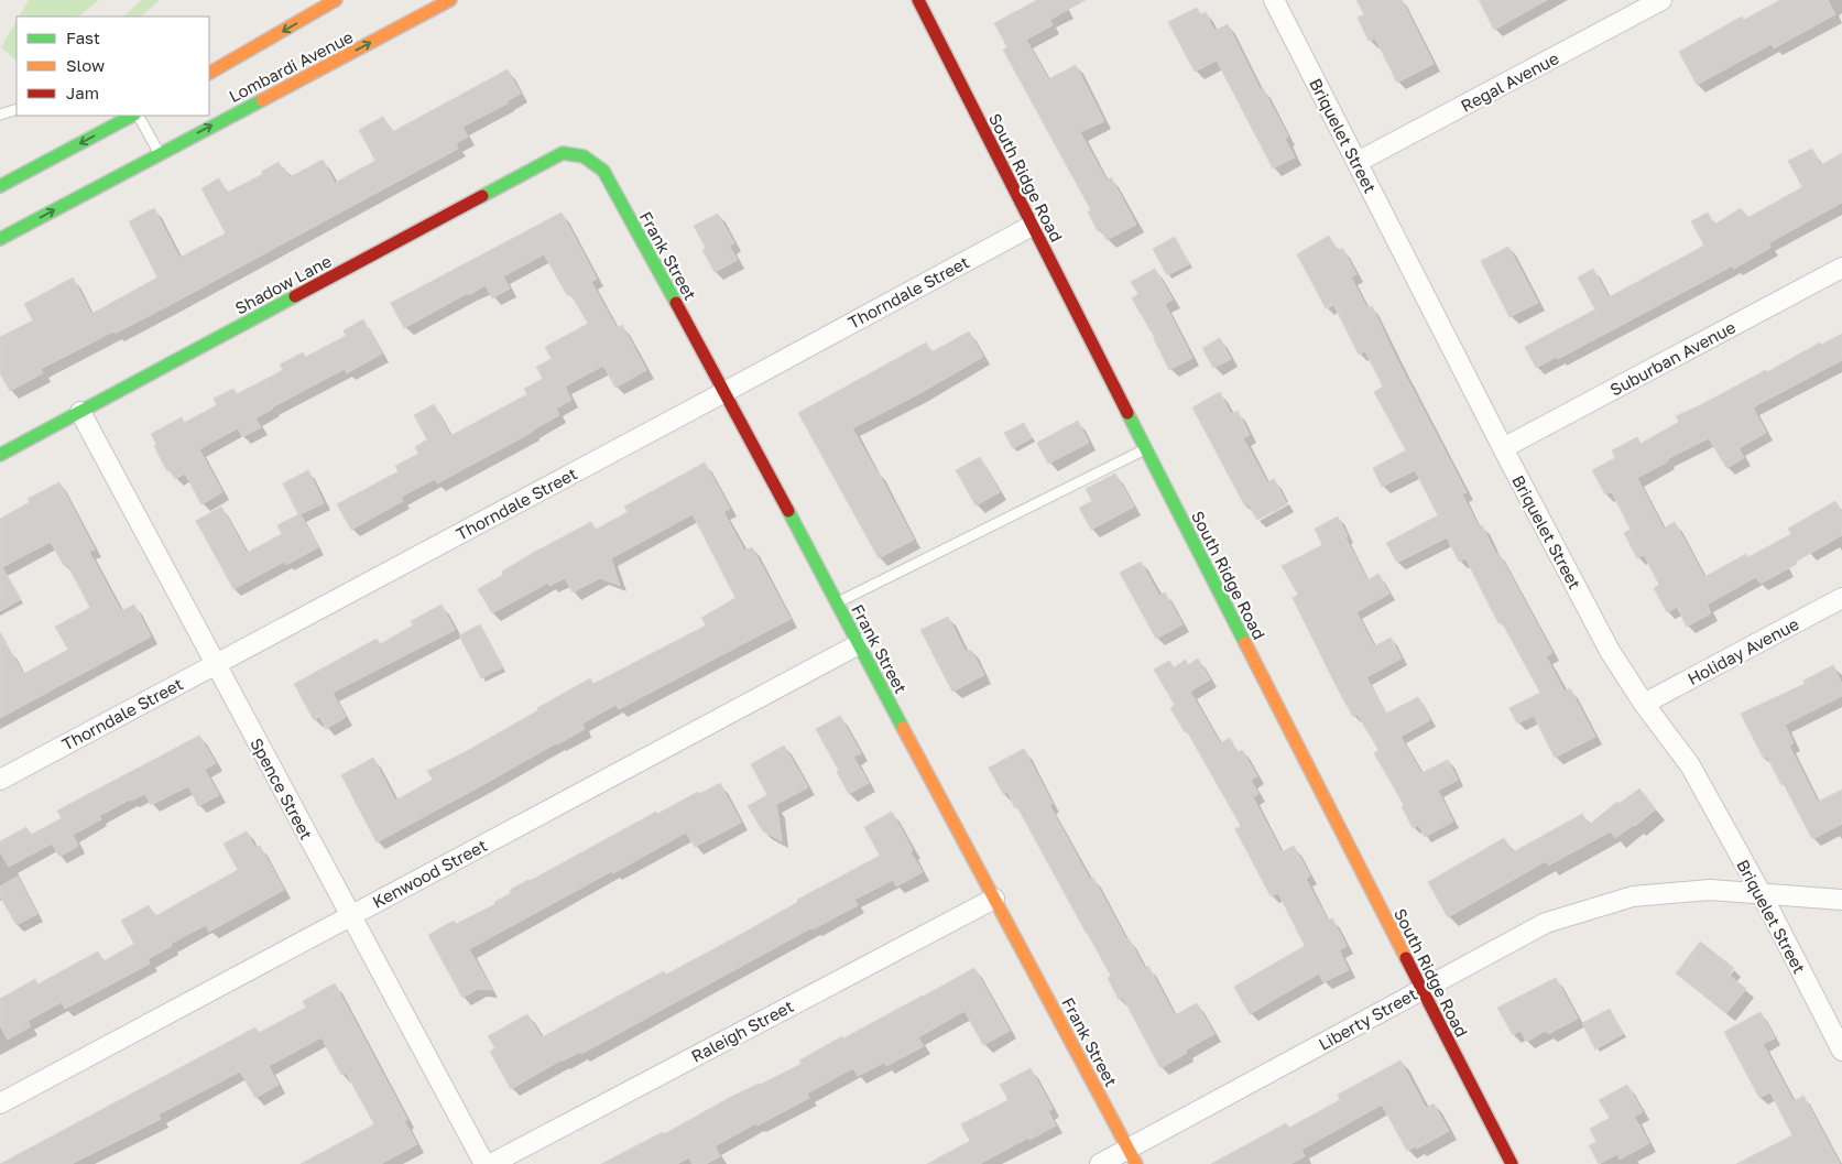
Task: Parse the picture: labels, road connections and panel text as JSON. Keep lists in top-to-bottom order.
{
  "streets": {
    "street": [
      "Lombardi Avenue",
      "Regal Avenue",
      "Briquelet Street",
      "South Ridge Road",
      "Frank Street",
      "Shadow Lane",
      "Thorndale Street",
      "Suburban Avenue",
      "Holiday Avenue",
      "Spence Street",
      "Kenwood Street",
      "Liberty Street",
      "Raleigh Street"
    ]
  },
  "crossings": [
    ["Regal Avenue", "Briquelet Street"],
    ["Briquelet Street", "Suburban Avenue"],
    ["Briquelet Street", "Holiday Avenue"],
    ["Briquelet Street", "Liberty Street"],
    ["South Ridge Road", "Thorndale Street"],
    ["South Ridge Road", "Liberty Street"],
    ["Frank Street", "Shadow Lane"],
    ["Frank Street", "Thorndale Street"],
    ["Frank Street", "Kenwood Street"],
    ["Frank Street", "Liberty Street"],
    ["Frank Street", "Raleigh Street"],
    ["Shadow Lane", "Spence Street"],
    ["Thorndale Street", "Spence Street"],
    ["Spence Street", "Kenwood Street"]
  ],
  "legend": ["Fast", "Slow", "Jam"]
}
